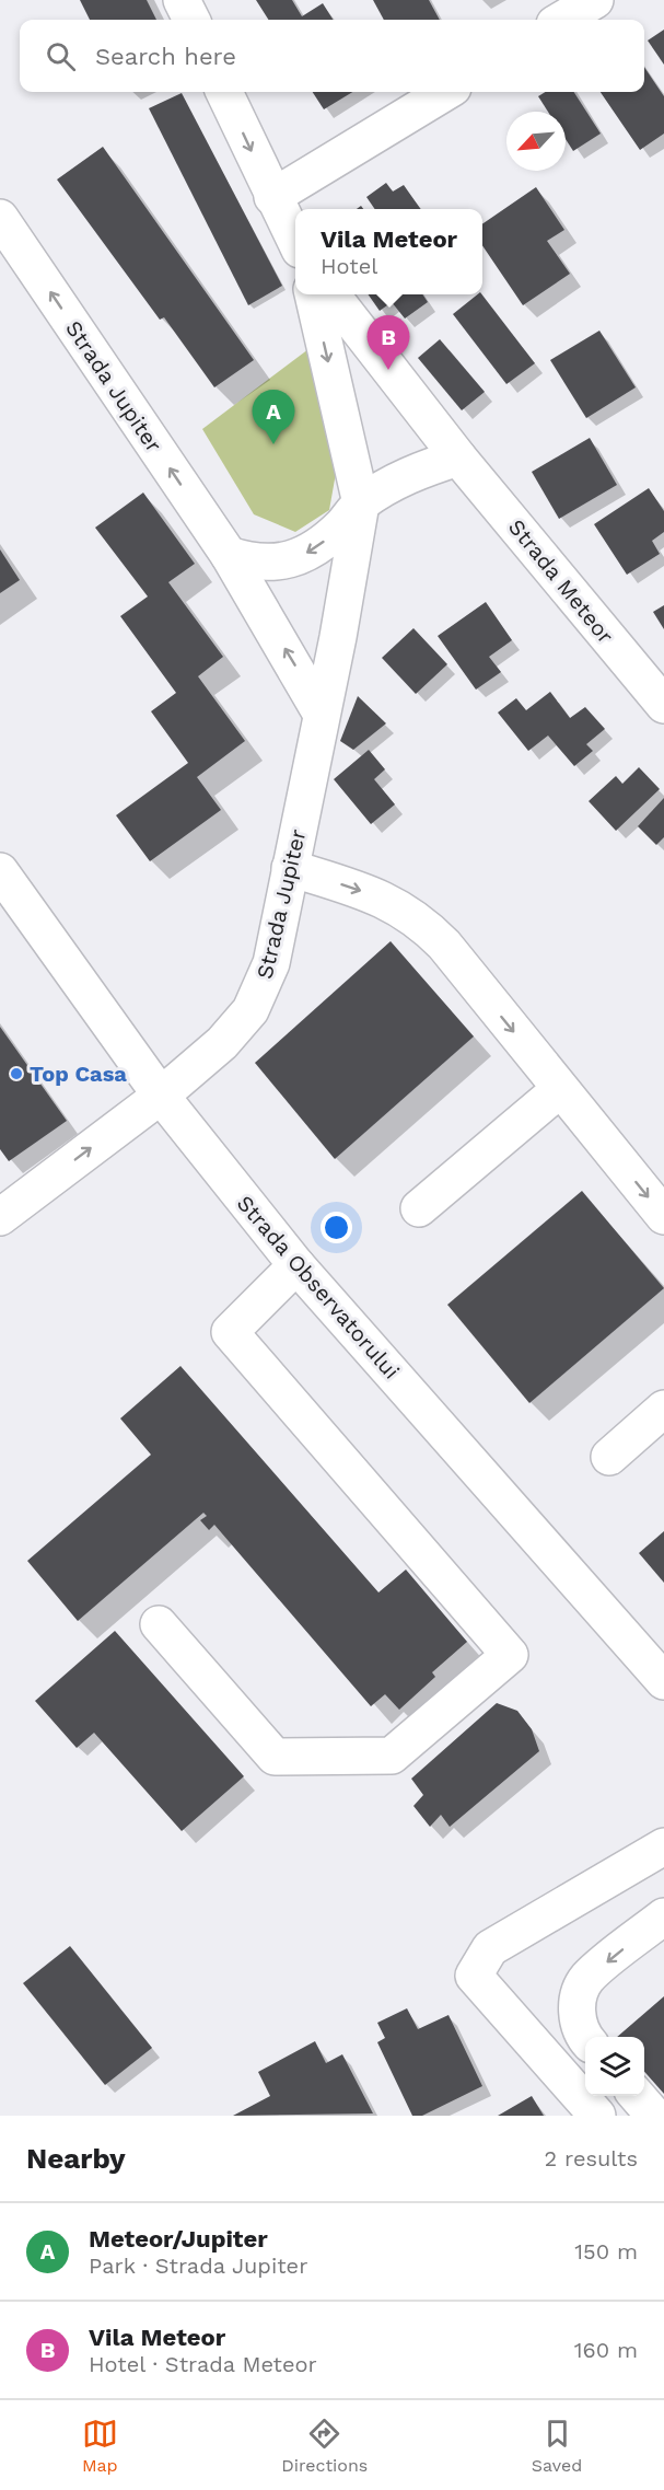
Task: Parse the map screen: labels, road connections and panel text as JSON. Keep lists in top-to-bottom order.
{
  "streets": {
    "street": ["Strada Jupiter", "Strada Meteor", "Strada Observatorului"]
  },
  "crossings": [
    ["Strada Jupiter", "Strada Observatorului"]
  ],
  "places": ["Top Casa"],
  "north": "bottom left",
  "page": {
    "search": "Search here",
    "popup": ["Vila Meteor", "Hotel"],
    "pins": ["B", "A"],
    "heading": ["Nearby", "2 results"],
    "list": [
      {
        "mark": "A",
        "name": "Meteor/Jupiter",
        "note": "Park · Strada Jupiter",
        "value": "150 m"
      },
      {
        "mark": "B",
        "name": "Vila Meteor",
        "note": "Hotel · Strada Meteor",
        "value": "160 m"
      }
    ],
    "nav": ["Map", "Directions", "Saved"]
  }
}
